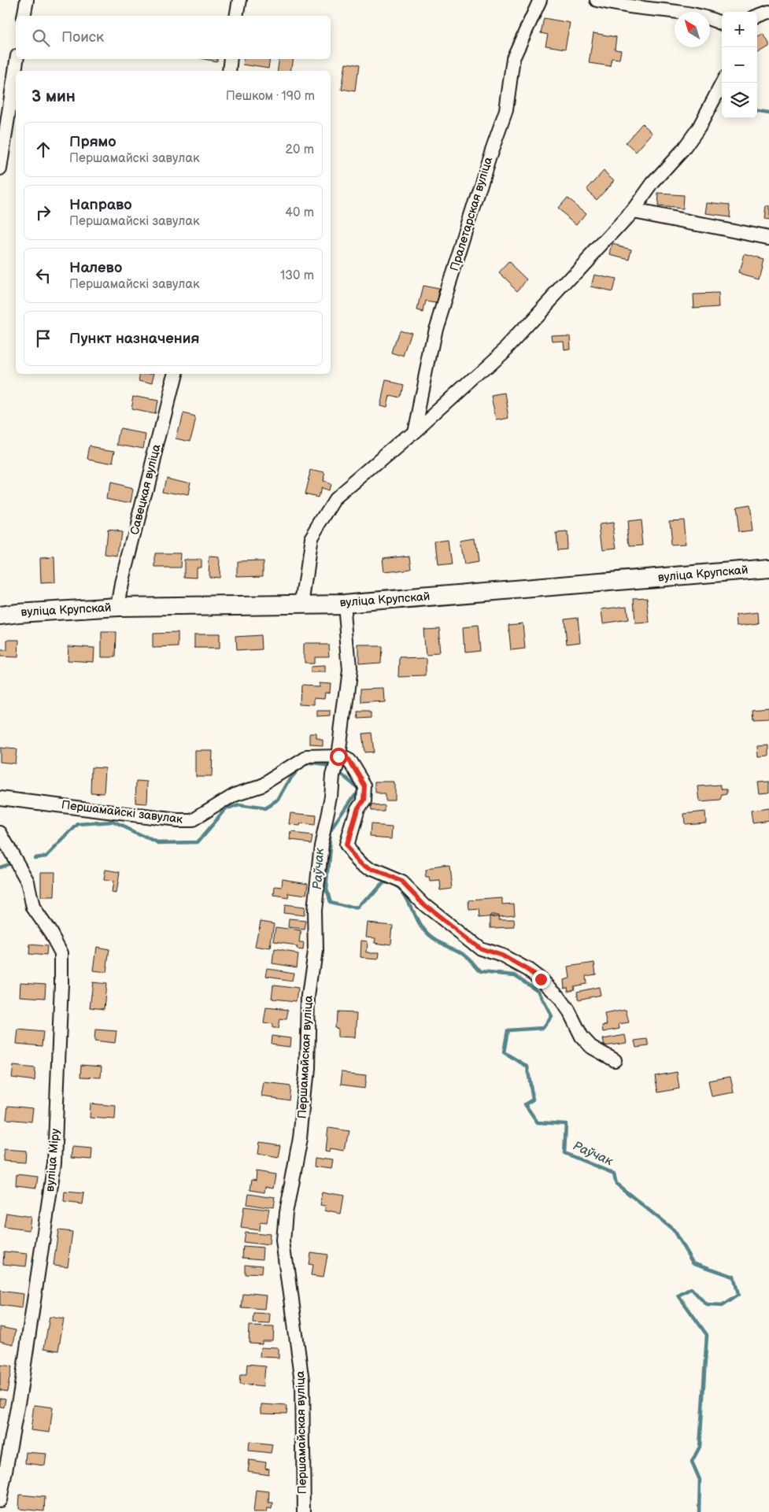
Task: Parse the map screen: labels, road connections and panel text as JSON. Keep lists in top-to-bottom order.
{
  "streets": {
    "street": [
      "Пралетарская вуліца",
      "Савецкая вуліца",
      "вуліца Крупскай",
      "Першамайскі завулак",
      "Першамайская вуліца",
      "вуліца Міру"
    ]
  },
  "crossings": [
    ["Савецкая вуліца", "вуліца Крупскай"],
    ["вуліца Крупскай", "Першамайская вуліца"],
    ["Першамайскі завулак", "Першамайская вуліца"]
  ],
  "water": ["Раўчак"],
  "north": "top left",
  "page": {
    "map_buttons": ["+", "−"],
    "search": "Поиск",
    "heading": ["3 мин", "Пешком · 190 m"],
    "list": [
      ["Прямо", "Першамайскі завулак", "20 m"],
      ["Направо", "Першамайскі завулак", "40 m"],
      ["Налево", "Першамайскі завулак", "130 m"],
      "Пункт назначения"
    ]
  }
}
